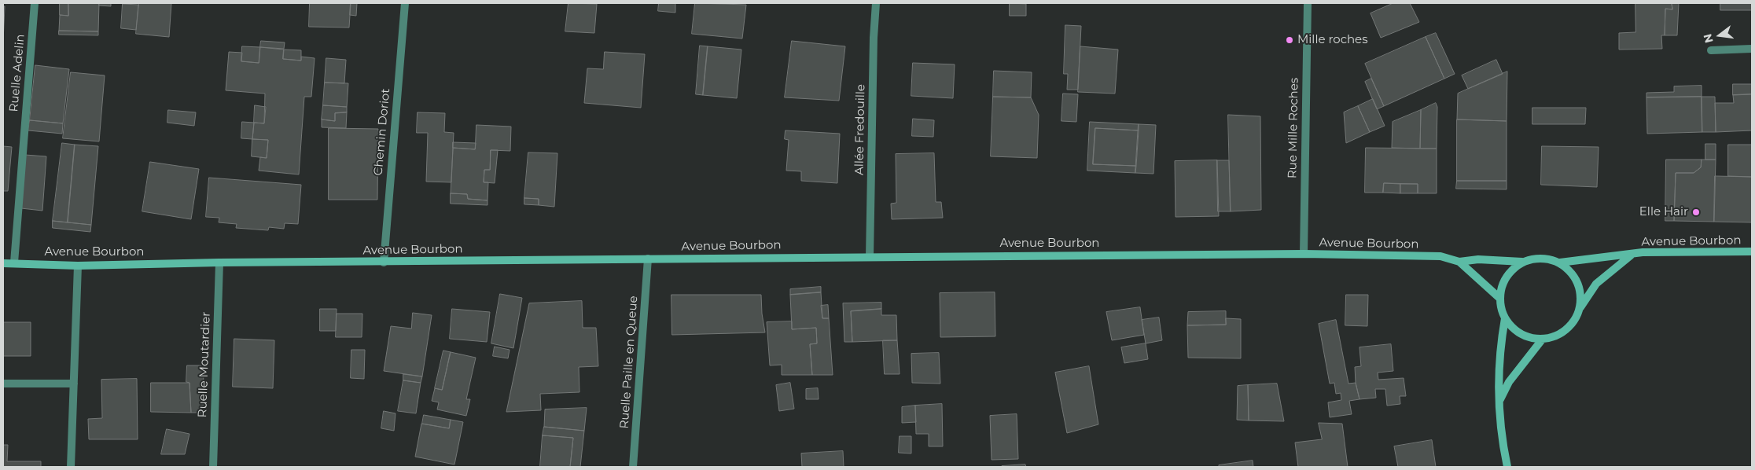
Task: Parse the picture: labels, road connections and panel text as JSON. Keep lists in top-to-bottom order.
{
  "streets": {
    "street": [
      "Ruelle Adelin",
      "Rue Mille Roches",
      "Allée Fredouille",
      "Chemin Doriot",
      "Avenue Bourbon",
      "Ruelle Paille en Queue",
      "Ruelle Moutardier"
    ]
  },
  "crossings": [
    ["Ruelle Adelin", "Avenue Bourbon"],
    ["Rue Mille Roches", "Avenue Bourbon"],
    ["Allée Fredouille", "Avenue Bourbon"],
    ["Chemin Doriot", "Avenue Bourbon"],
    ["Avenue Bourbon", "Ruelle Paille en Queue"],
    ["Avenue Bourbon", "Ruelle Moutardier"]
  ],
  "places": ["Mille roches", "Elle Hair"],
  "north": "left"
}
